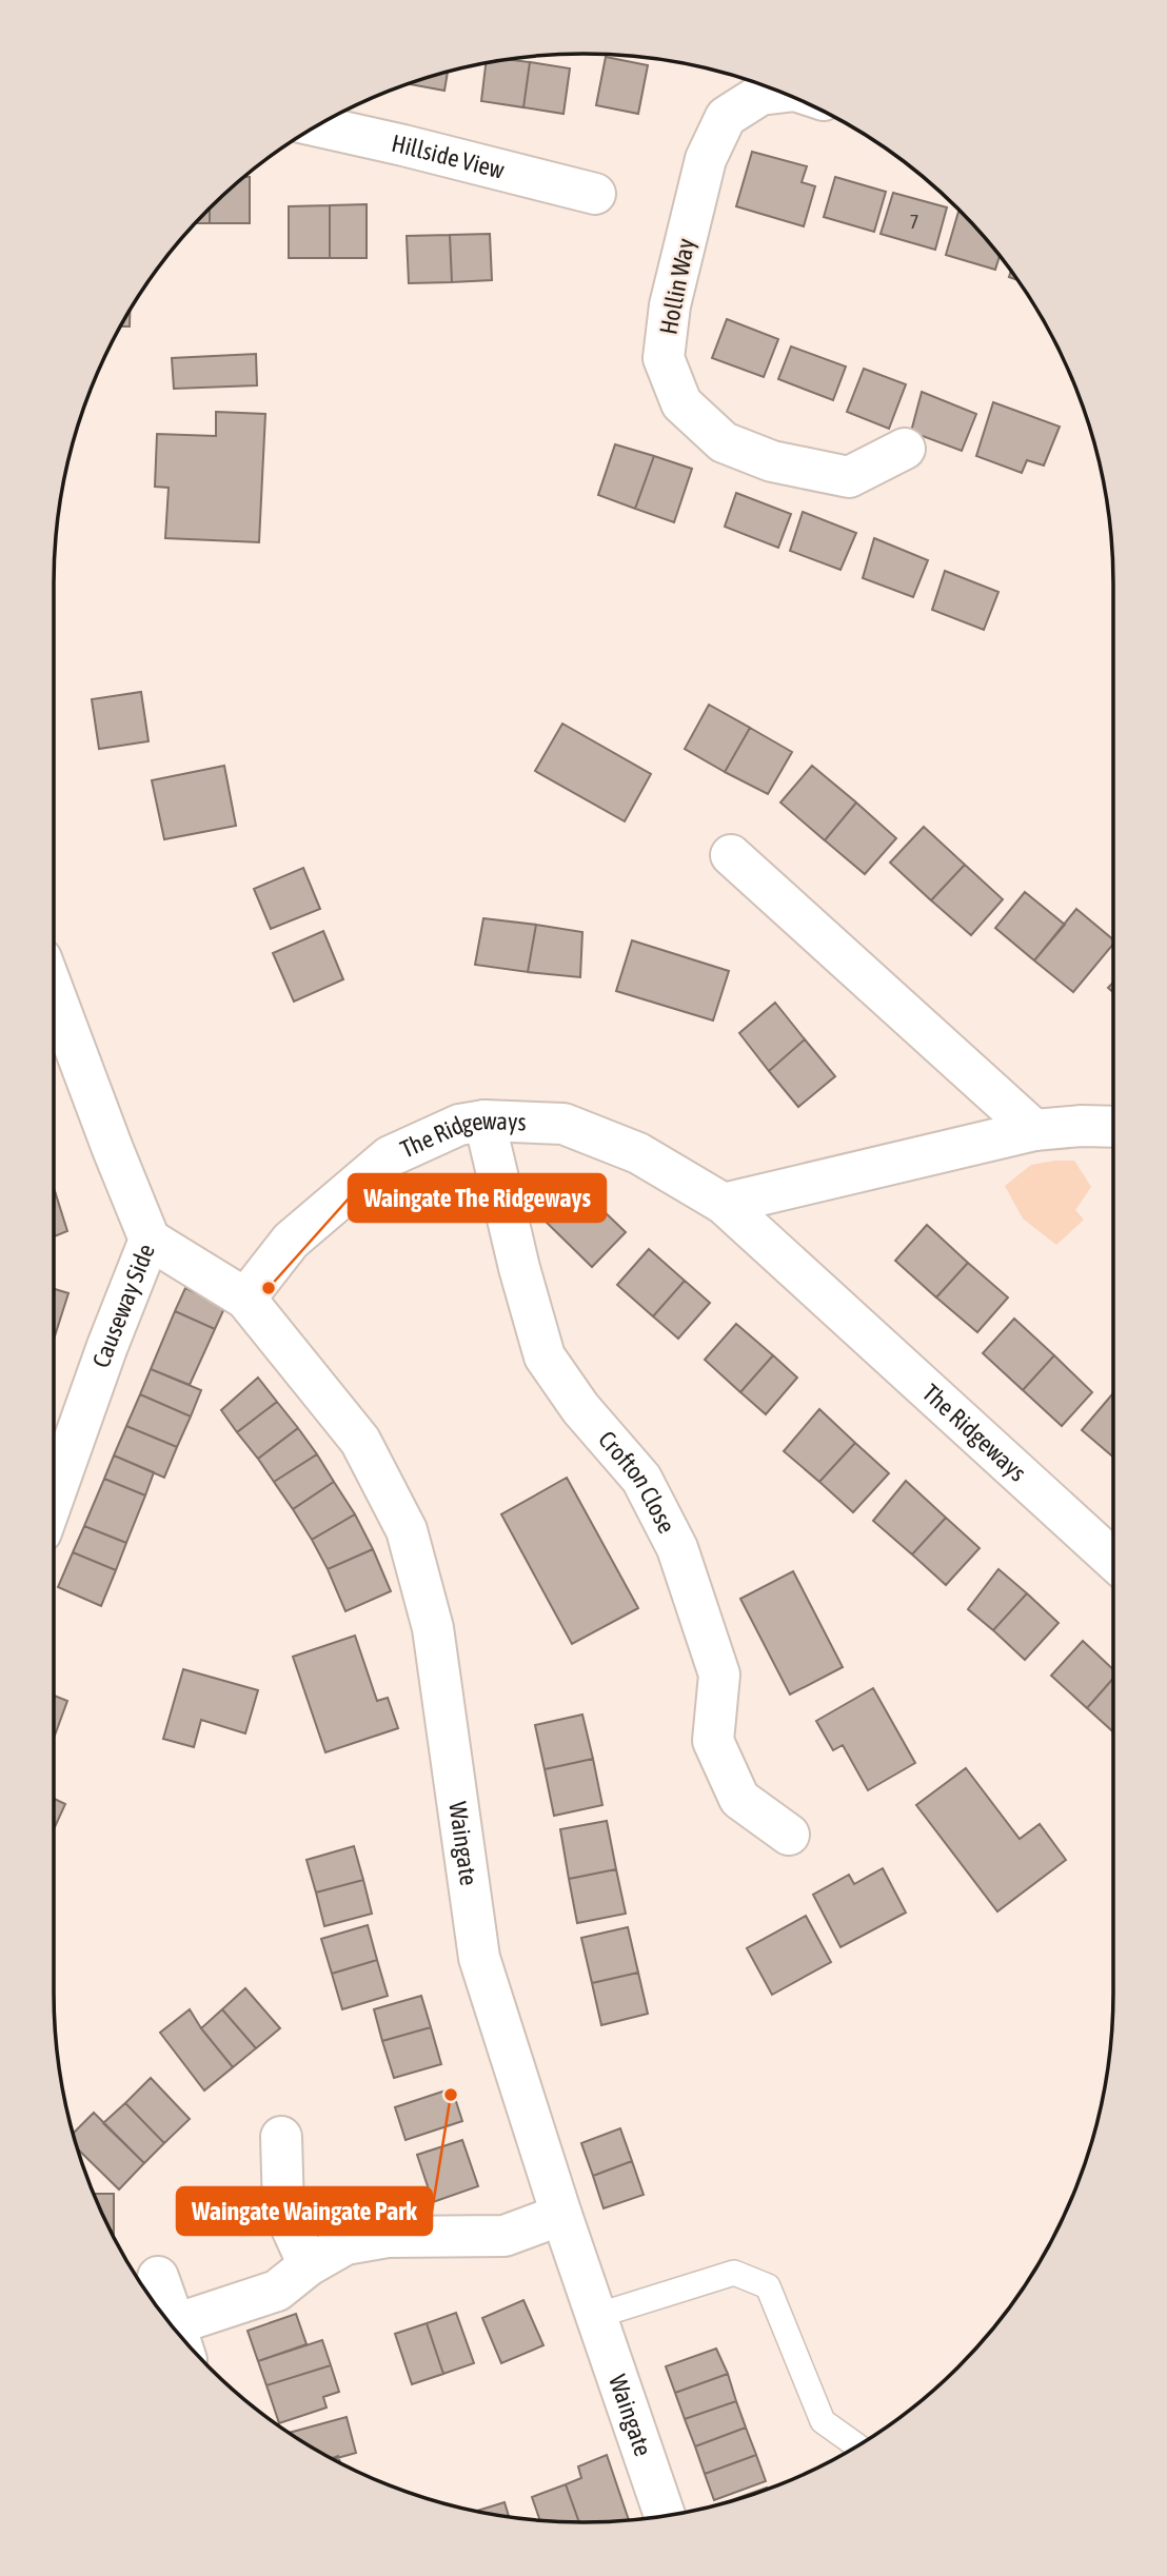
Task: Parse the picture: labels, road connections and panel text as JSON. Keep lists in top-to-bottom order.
{
  "streets": {
    "street": [
      "Hillside View",
      "Hollin Way",
      "The Ridgeways",
      "Causeway Side",
      "Crofton Close",
      "Waingate"
    ]
  },
  "crossings": [
    ["The Ridgeways", "Crofton Close"],
    ["The Ridgeways", "Waingate"],
    ["Causeway Side", "Waingate"]
  ],
  "places": ["Waingate The Ridgeways", "Waingate Waingate Park"],
  "house_numbers": ["7"]
}
